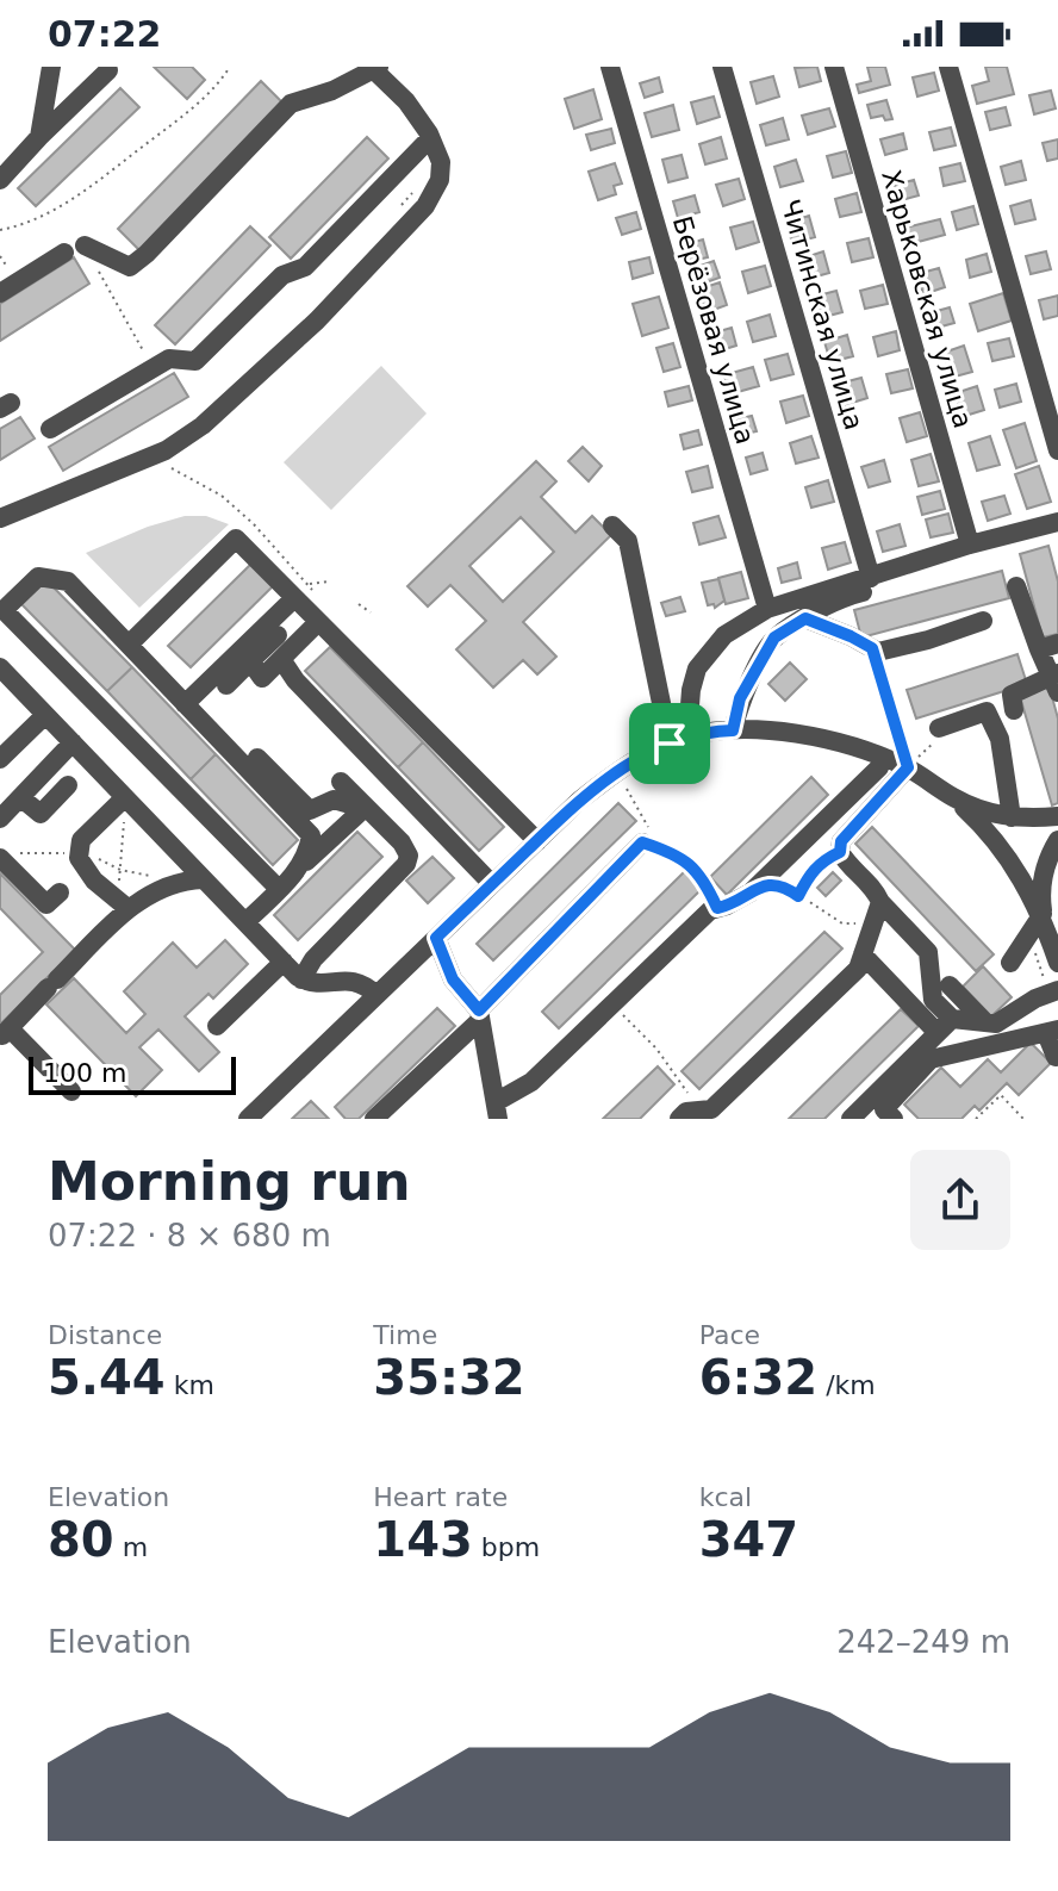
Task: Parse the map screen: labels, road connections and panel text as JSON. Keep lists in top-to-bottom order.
{
  "streets": {
    "street": ["Харьковская улица", "Читинская улица", "Берёзовая улица"]
  },
  "scale_bar": "100 m",
  "page": {
    "status": "07:22",
    "scale": "100 m",
    "heading": ["Morning run", "07:22 · 8 × 680 m"],
    "stats": [
      ["Distance", "5.44 km"],
      ["Time", "35:32"],
      ["Pace", "6:32 /km"],
      ["Elevation", "80 m"],
      ["Heart rate", "143 bpm"],
      ["kcal", "347"]
    ],
    "chart": ["Elevation", "242–249 m"]
  }
}
